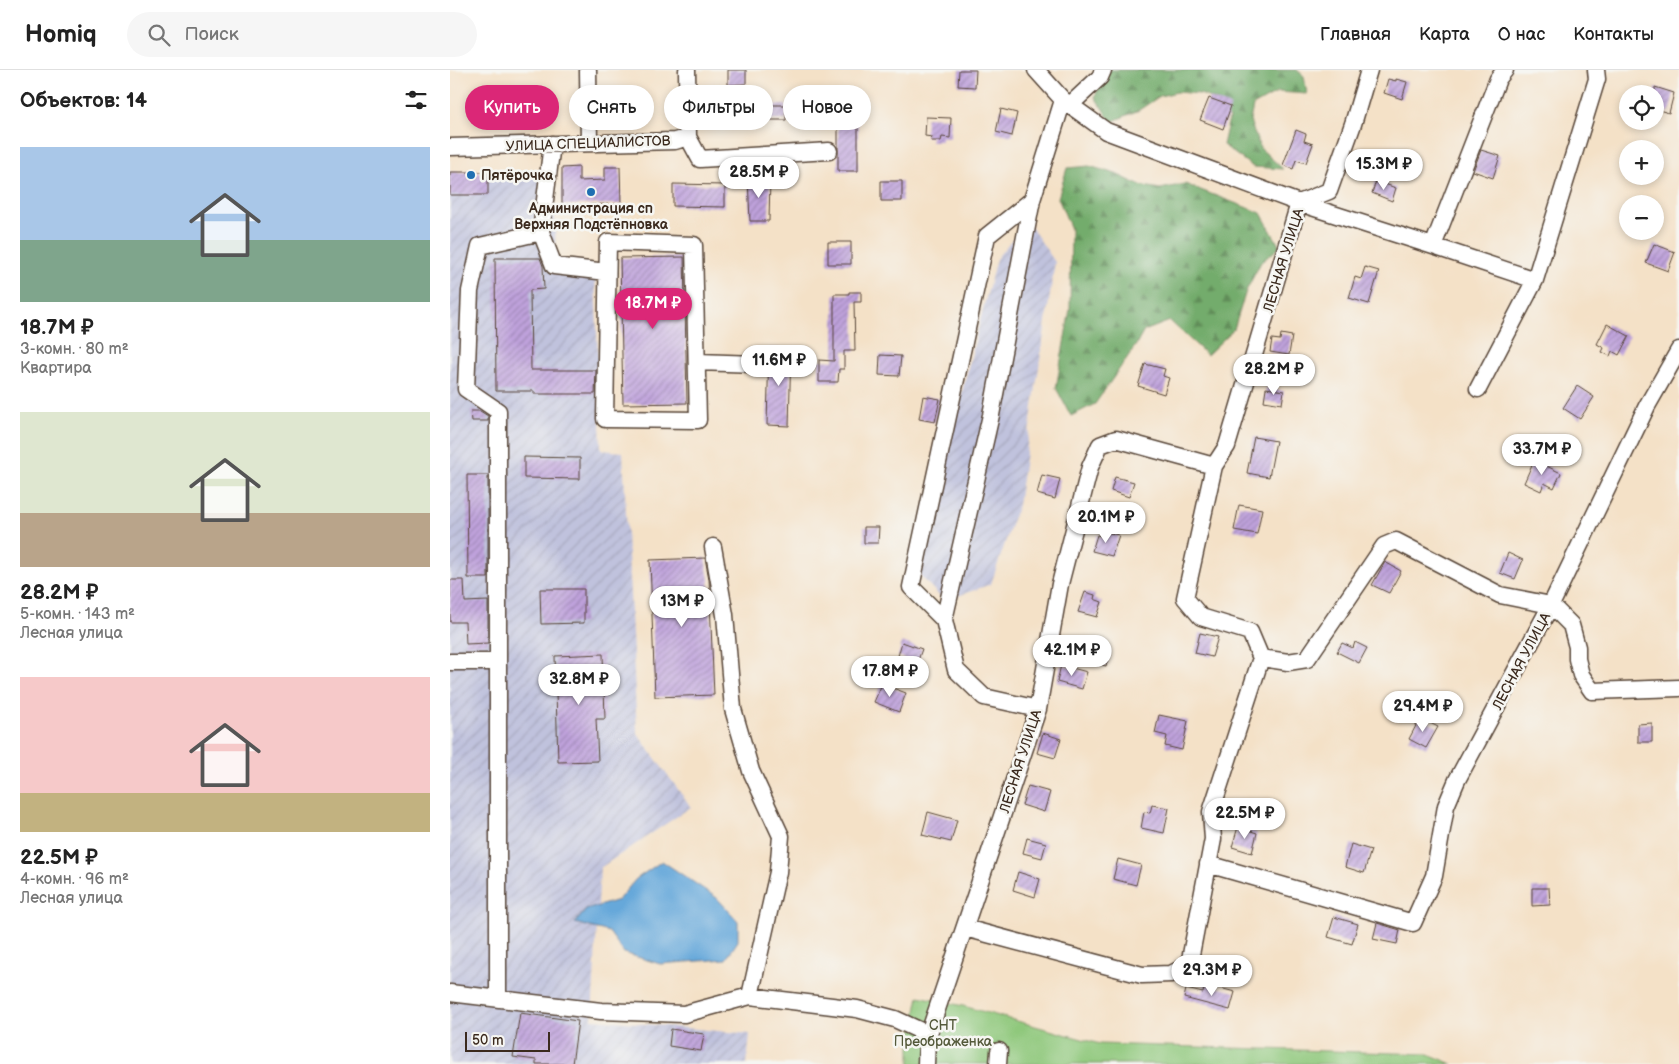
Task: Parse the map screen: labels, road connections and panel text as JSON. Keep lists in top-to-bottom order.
{
  "streets": {
    "street": ["УЛИЦА СПЕЦИАЛИСТОВ", "ЛЕСНАЯ УЛИЦА"]
  },
  "parks": ["СНТ Преображенка"],
  "places": ["Пятёрочка", "Администрация сп Верхняя Подстёпновка"],
  "scale_bar": "50 m",
  "page": {
    "header": "Homiq",
    "search": "Поиск",
    "nav": [
      "Главная",
      "Карта",
      "О нас",
      "Контакты"
    ],
    "heading": "Объектов: 14",
    "map_buttons": ["+", "−"],
    "chip": [
      "Купить",
      "Снять",
      "Фильтры",
      "Новое"
    ],
    "list": [
      {
        "name": "18.7M ₽",
        "note": "3-комн. · 80 m² · Квартира"
      },
      {
        "name": "28.2M ₽",
        "note": "5-комн. · 143 m² · Лесная улица"
      },
      {
        "name": "22.5M ₽",
        "note": "4-комн. · 96 m² · Лесная улица"
      }
    ],
    "price": [
      "15.3M ₽",
      "28.5M ₽",
      "18.7M ₽",
      "11.6M ₽",
      "28.2M ₽",
      "33.7M ₽",
      "20.1M ₽",
      "13M ₽",
      "42.1M ₽",
      "17.8M ₽",
      "32.8M ₽",
      "29.4M ₽",
      "22.5M ₽",
      "29.3M ₽"
    ],
    "scale": "50 m"
  }
}
